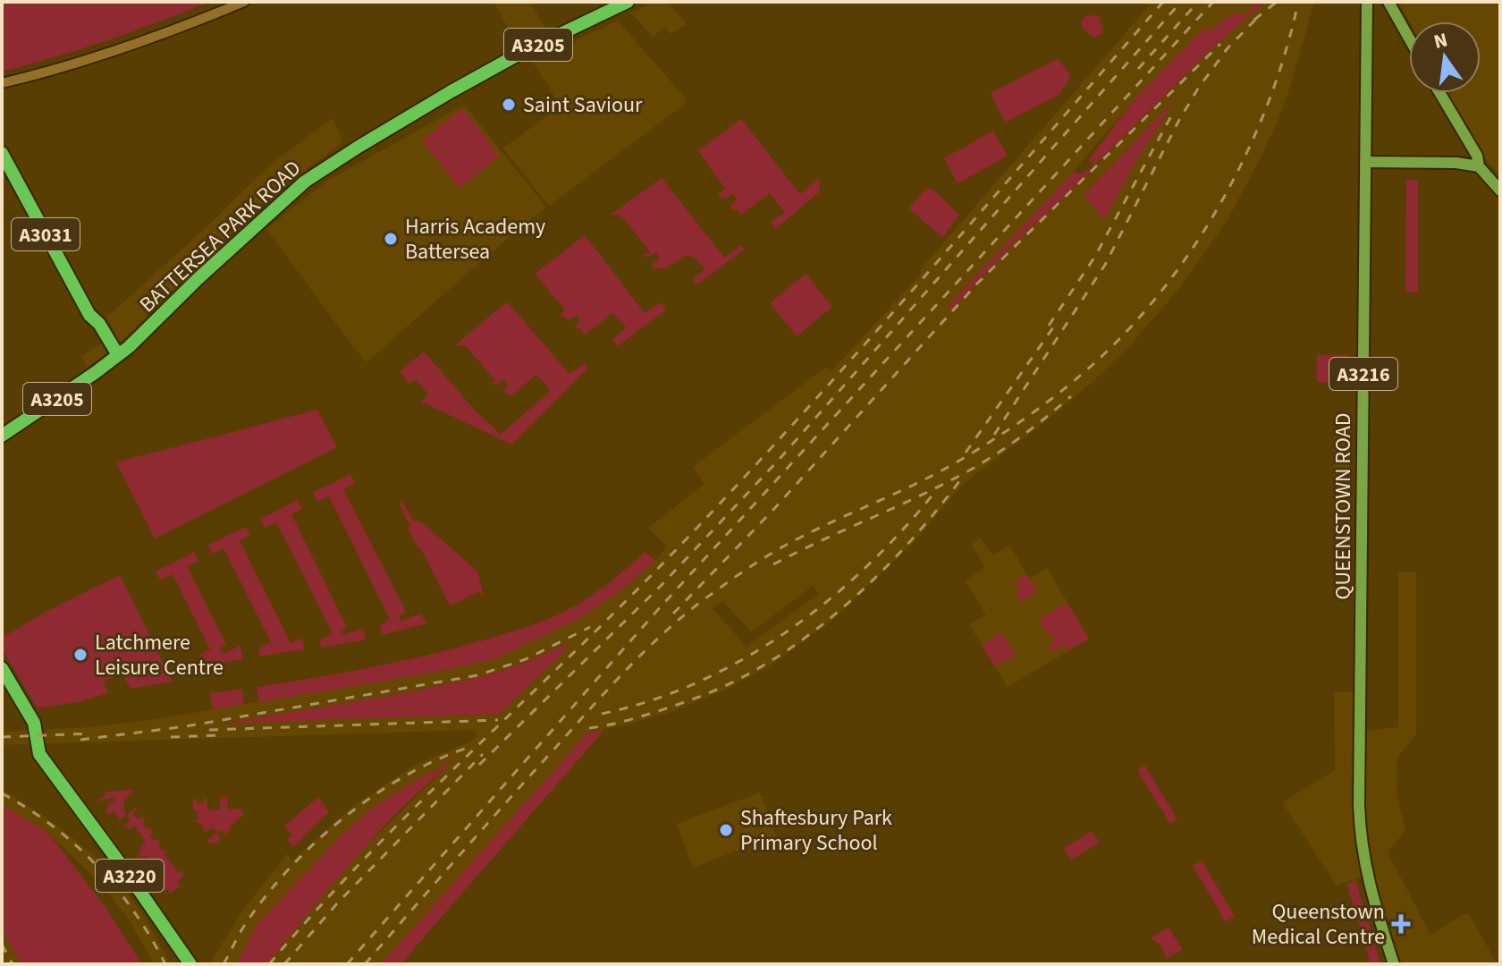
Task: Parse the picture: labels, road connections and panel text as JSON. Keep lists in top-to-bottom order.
{
  "streets": {
    "highway": [
      "A3205",
      "A3031",
      "BATTERSEA PARK ROAD",
      "A3220"
    ],
    "main road": ["A3216", "QUEENSTOWN ROAD"]
  },
  "crossings": [
    ["A3031", "BATTERSEA PARK ROAD"]
  ],
  "places": {
    "other": [
      "Saint Saviour",
      "Harris Academy Battersea",
      "Latchmere Leisure Centre",
      "Shaftesbury Park Primary School"
    ],
    "health": ["Queenstown Medical Centre"]
  },
  "north": "top"
}
